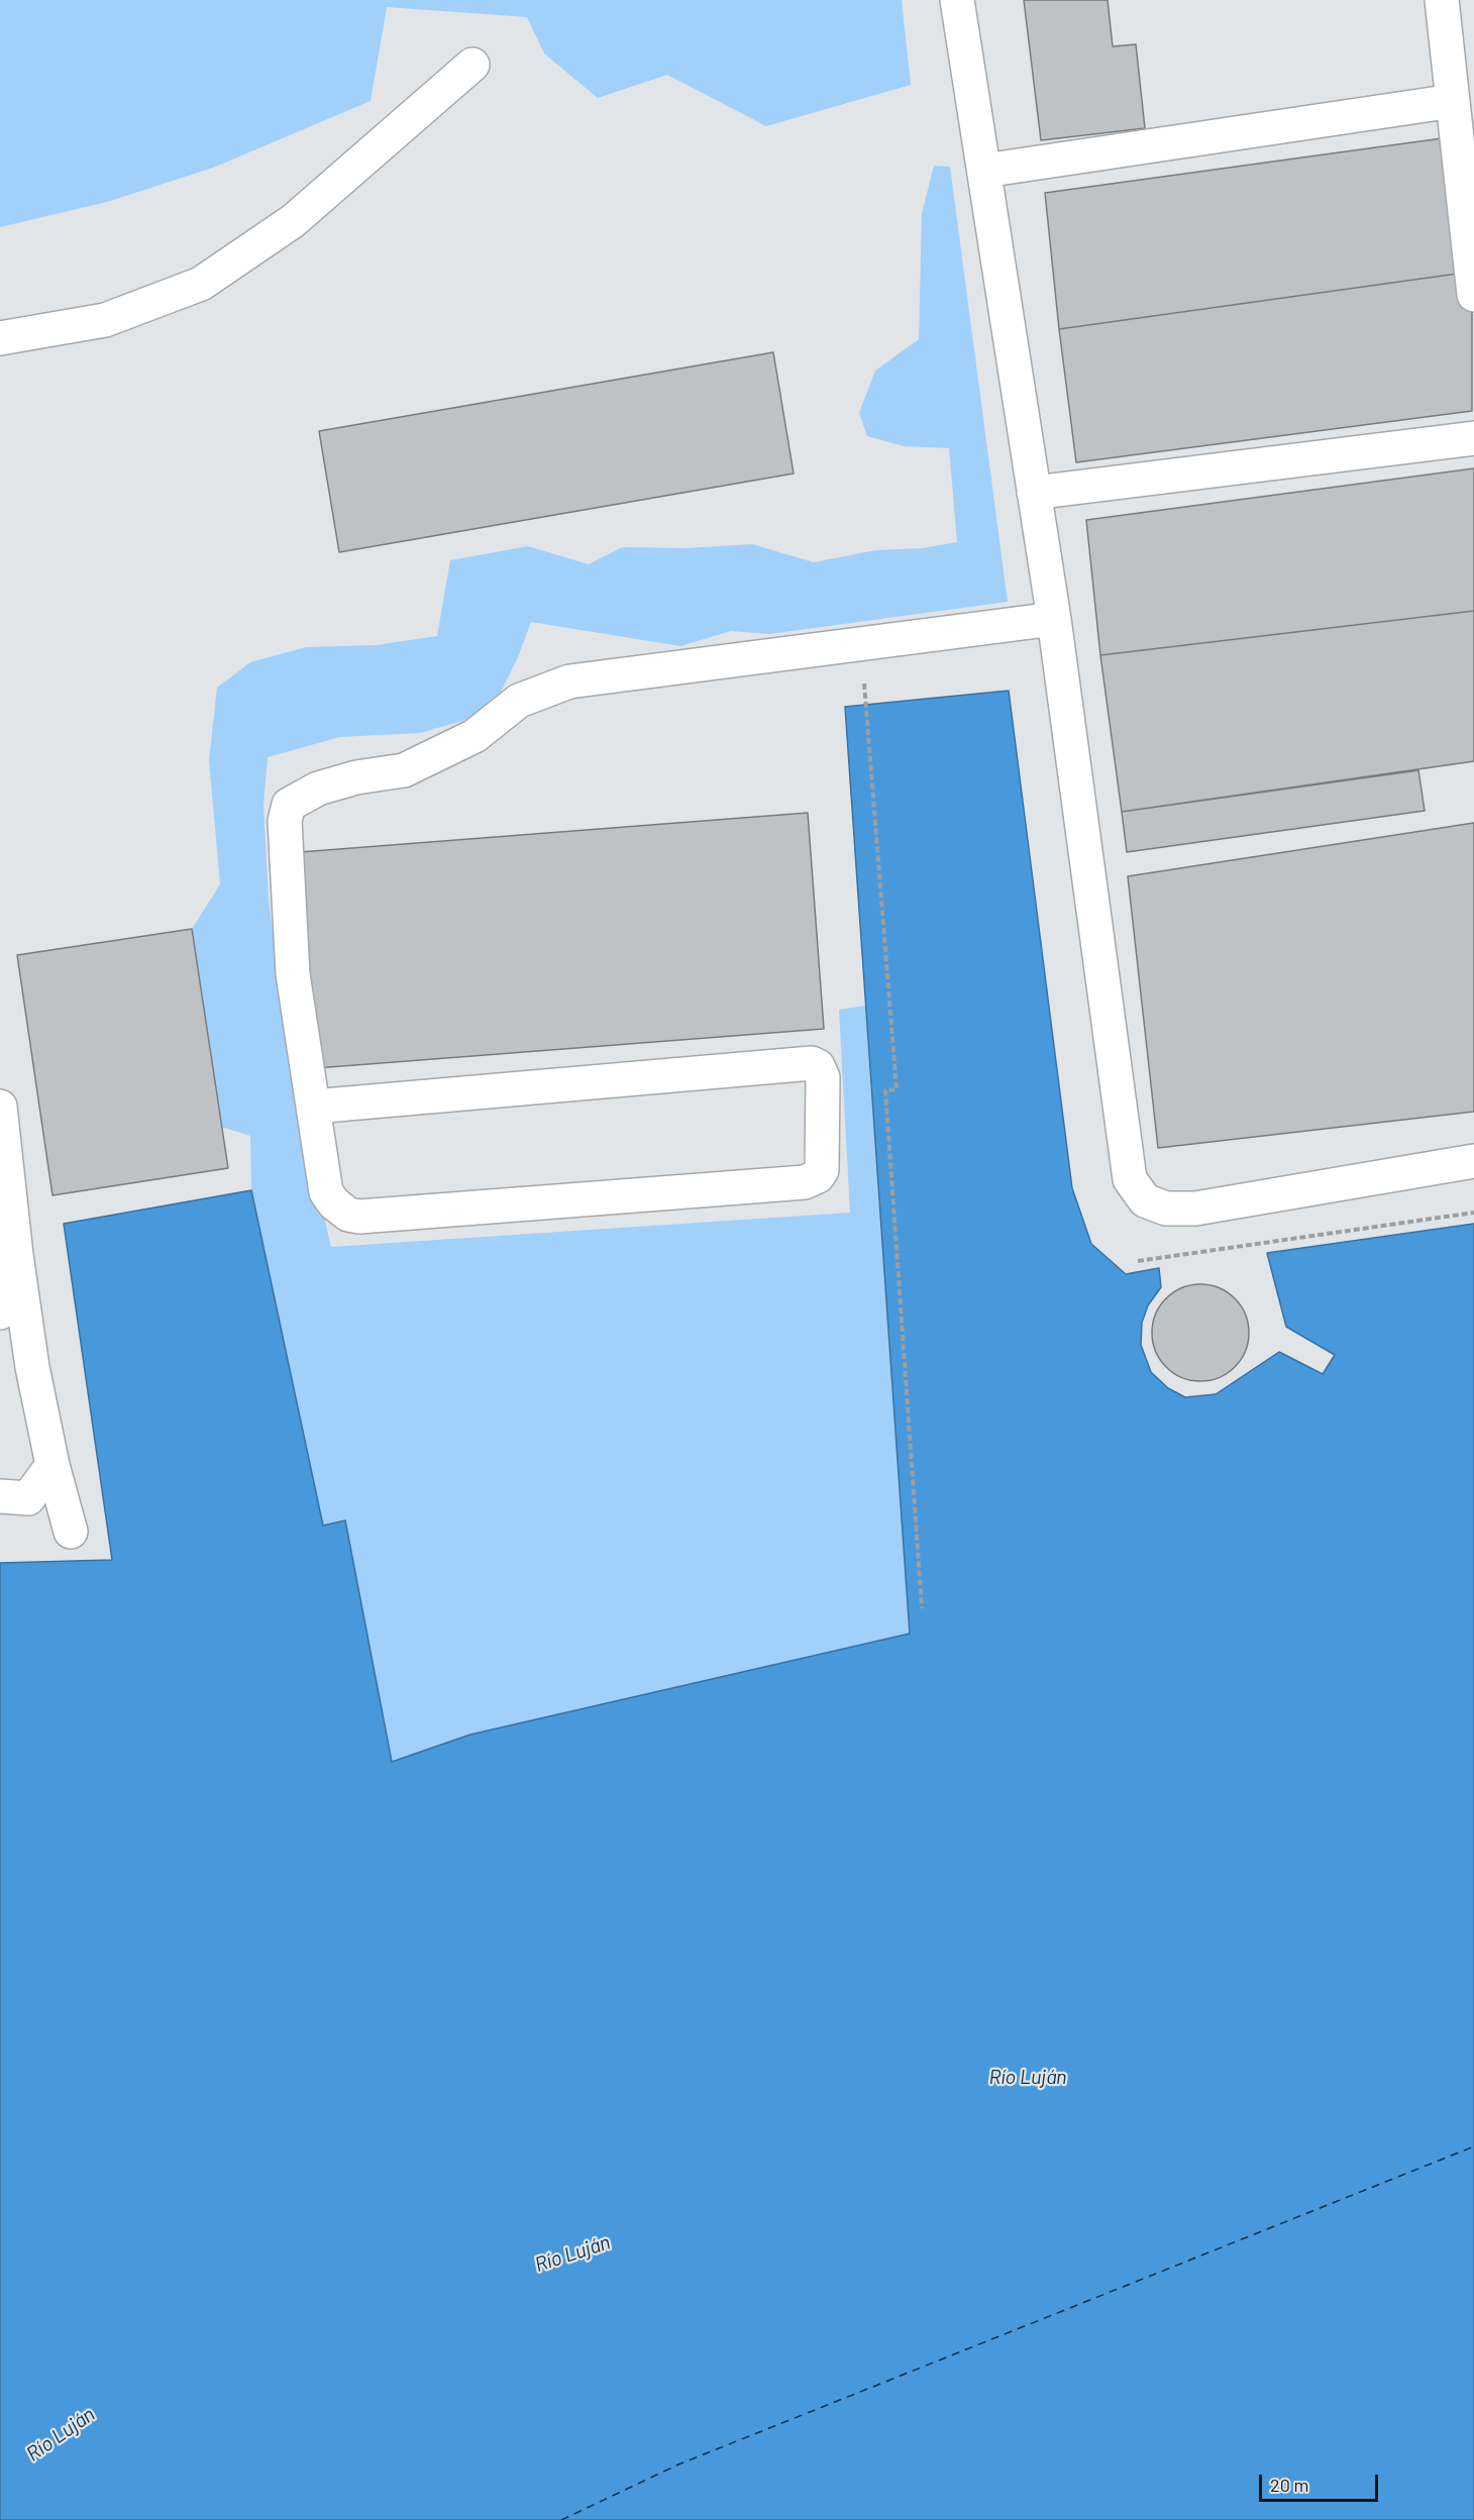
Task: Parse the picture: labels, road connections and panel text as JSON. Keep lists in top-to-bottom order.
{
  "water": ["Río Luján"],
  "scale_bar": "20 m"
}
